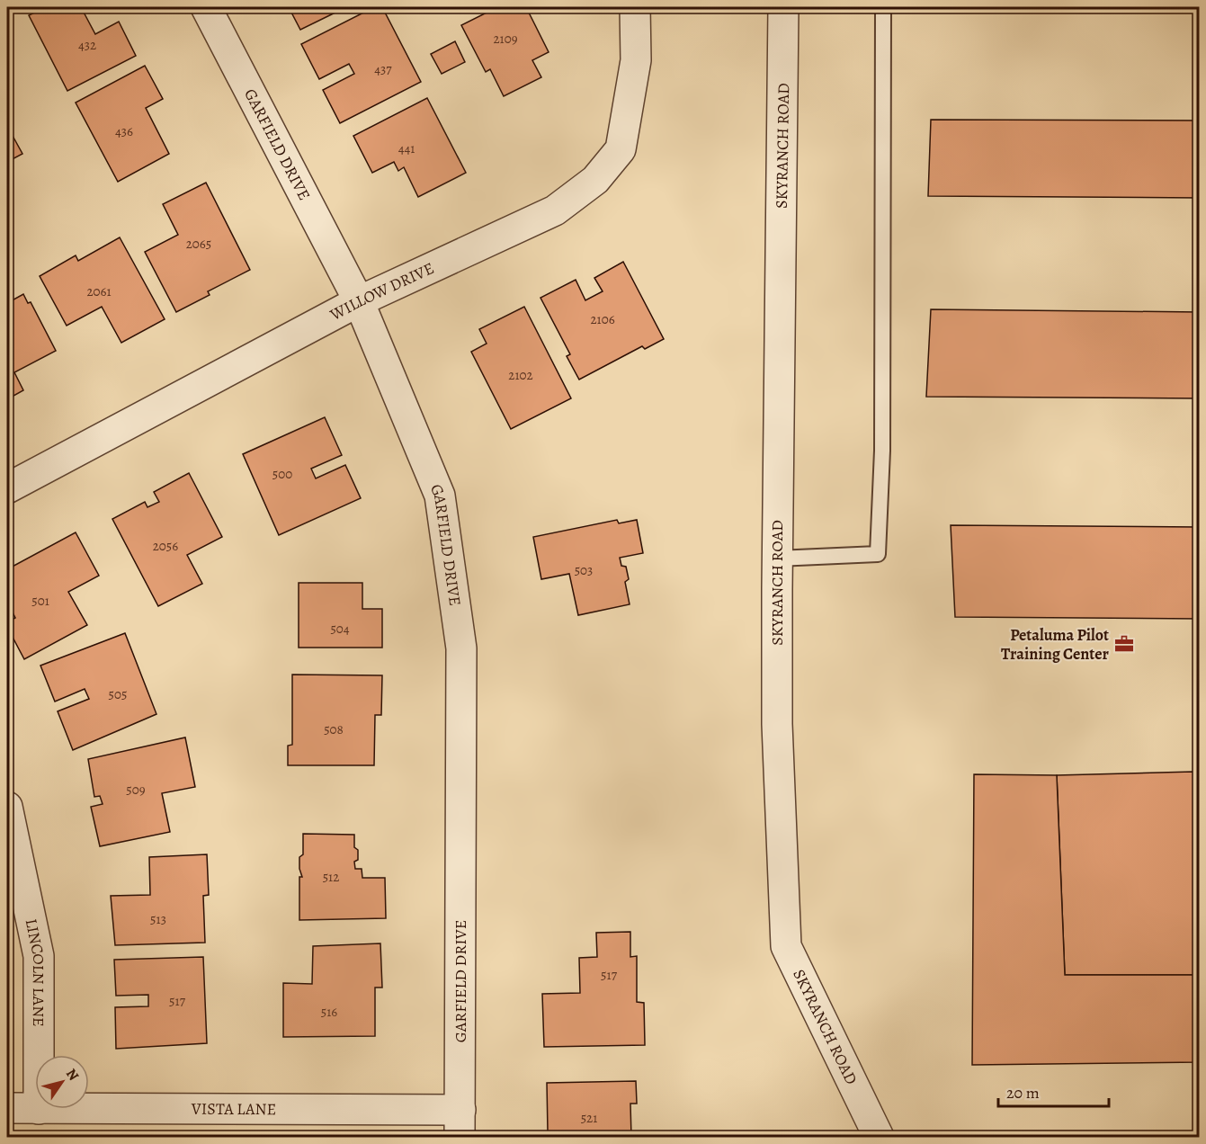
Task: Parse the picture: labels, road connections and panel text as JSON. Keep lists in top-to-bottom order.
{
  "streets": {
    "street": [
      "GARFIELD DRIVE",
      "SKYRANCH ROAD",
      "WILLOW DRIVE",
      "LINCOLN LANE",
      "VISTA LANE"
    ]
  },
  "crossings": [
    ["GARFIELD DRIVE", "WILLOW DRIVE"],
    ["GARFIELD DRIVE", "VISTA LANE"]
  ],
  "places": {
    "office": ["Petaluma Pilot Training Center"]
  },
  "house_numbers": [
    "2109",
    "432",
    "437",
    "436",
    "441",
    "2065",
    "2061",
    "2106",
    "2102",
    "500",
    "2056",
    "503",
    "501",
    "504",
    "505",
    "508",
    "509",
    "512",
    "513",
    "517",
    "517",
    "516",
    "521"
  ],
  "scale_bar": "20 m",
  "north": "top right"
}
